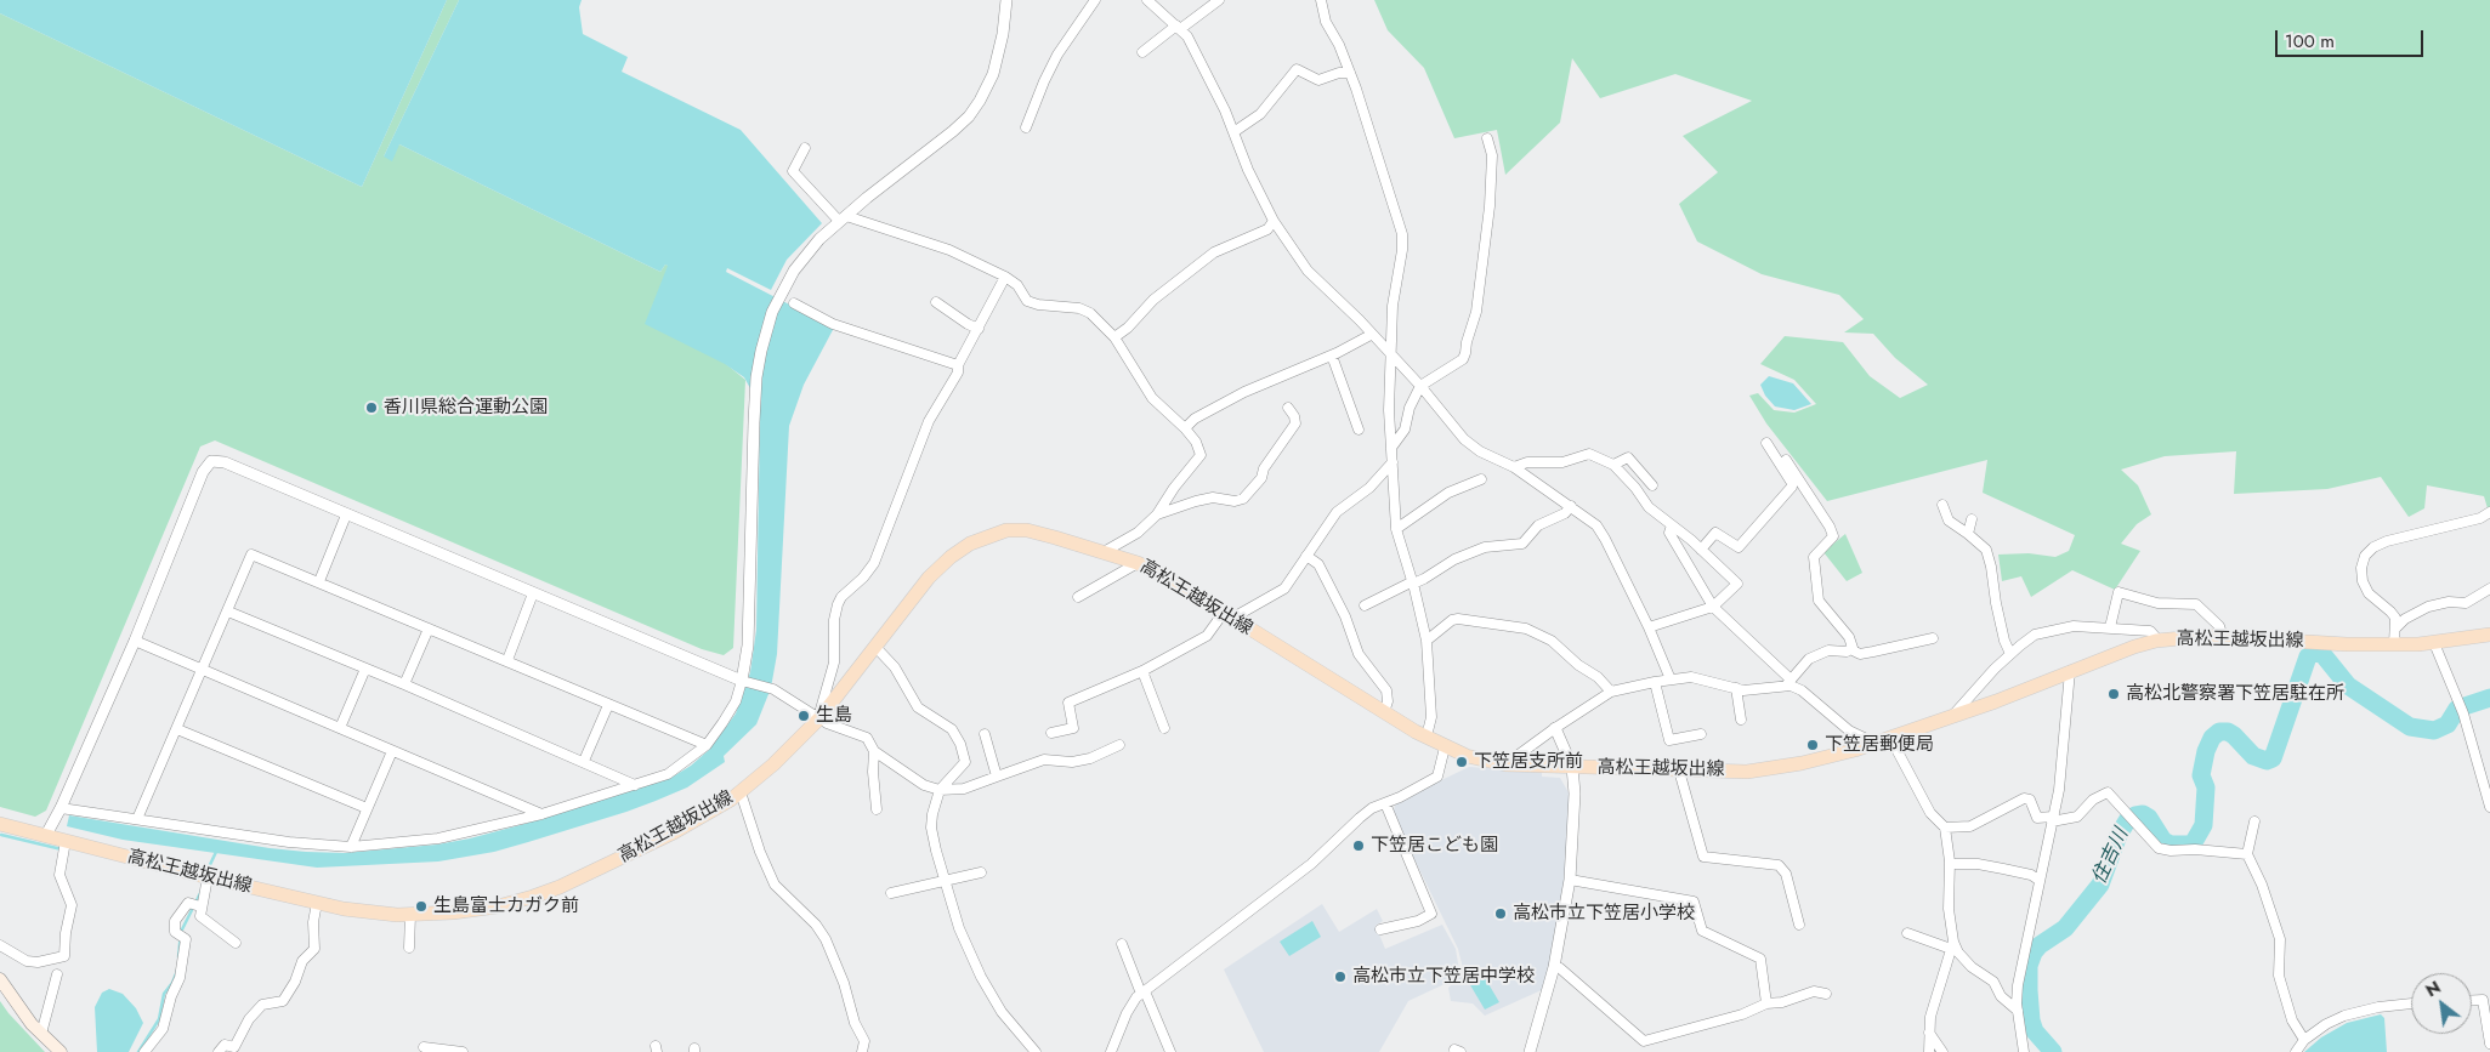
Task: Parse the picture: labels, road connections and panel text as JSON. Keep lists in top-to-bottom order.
{
  "streets": {
    "main road": ["高松王越坂出線"]
  },
  "water": ["住吉川"],
  "places": [
    "香川県総合運動公園",
    "高松北警察署下笠居駐在所",
    "生島",
    "下笠居郵便局",
    "下笠居支所前",
    "下笠居こども園",
    "生島富士カガク前",
    "高松市立下笠居小学校",
    "高松市立下笠居中学校"
  ],
  "scale_bar": "100 m",
  "north": "top left"
}
